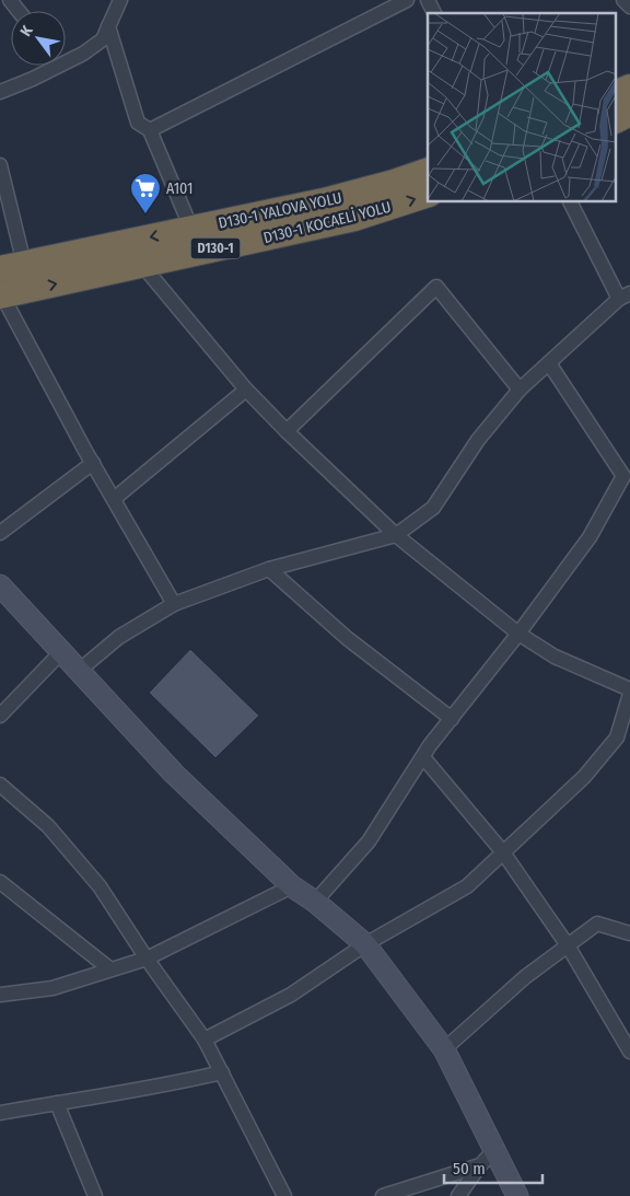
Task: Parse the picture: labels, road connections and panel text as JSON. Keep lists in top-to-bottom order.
{
  "streets": {
    "highway": ["D130-1 YALOVA YOLU", "D130-1 KOCAELİ YOLU", "D130-1"]
  },
  "one_way": ["D130-1 YALOVA YOLU", "D130-1 KOCAELİ YOLU"],
  "places": {
    "supermarket": ["A101"]
  },
  "scale_bar": "50 m",
  "north": "top left"
}
